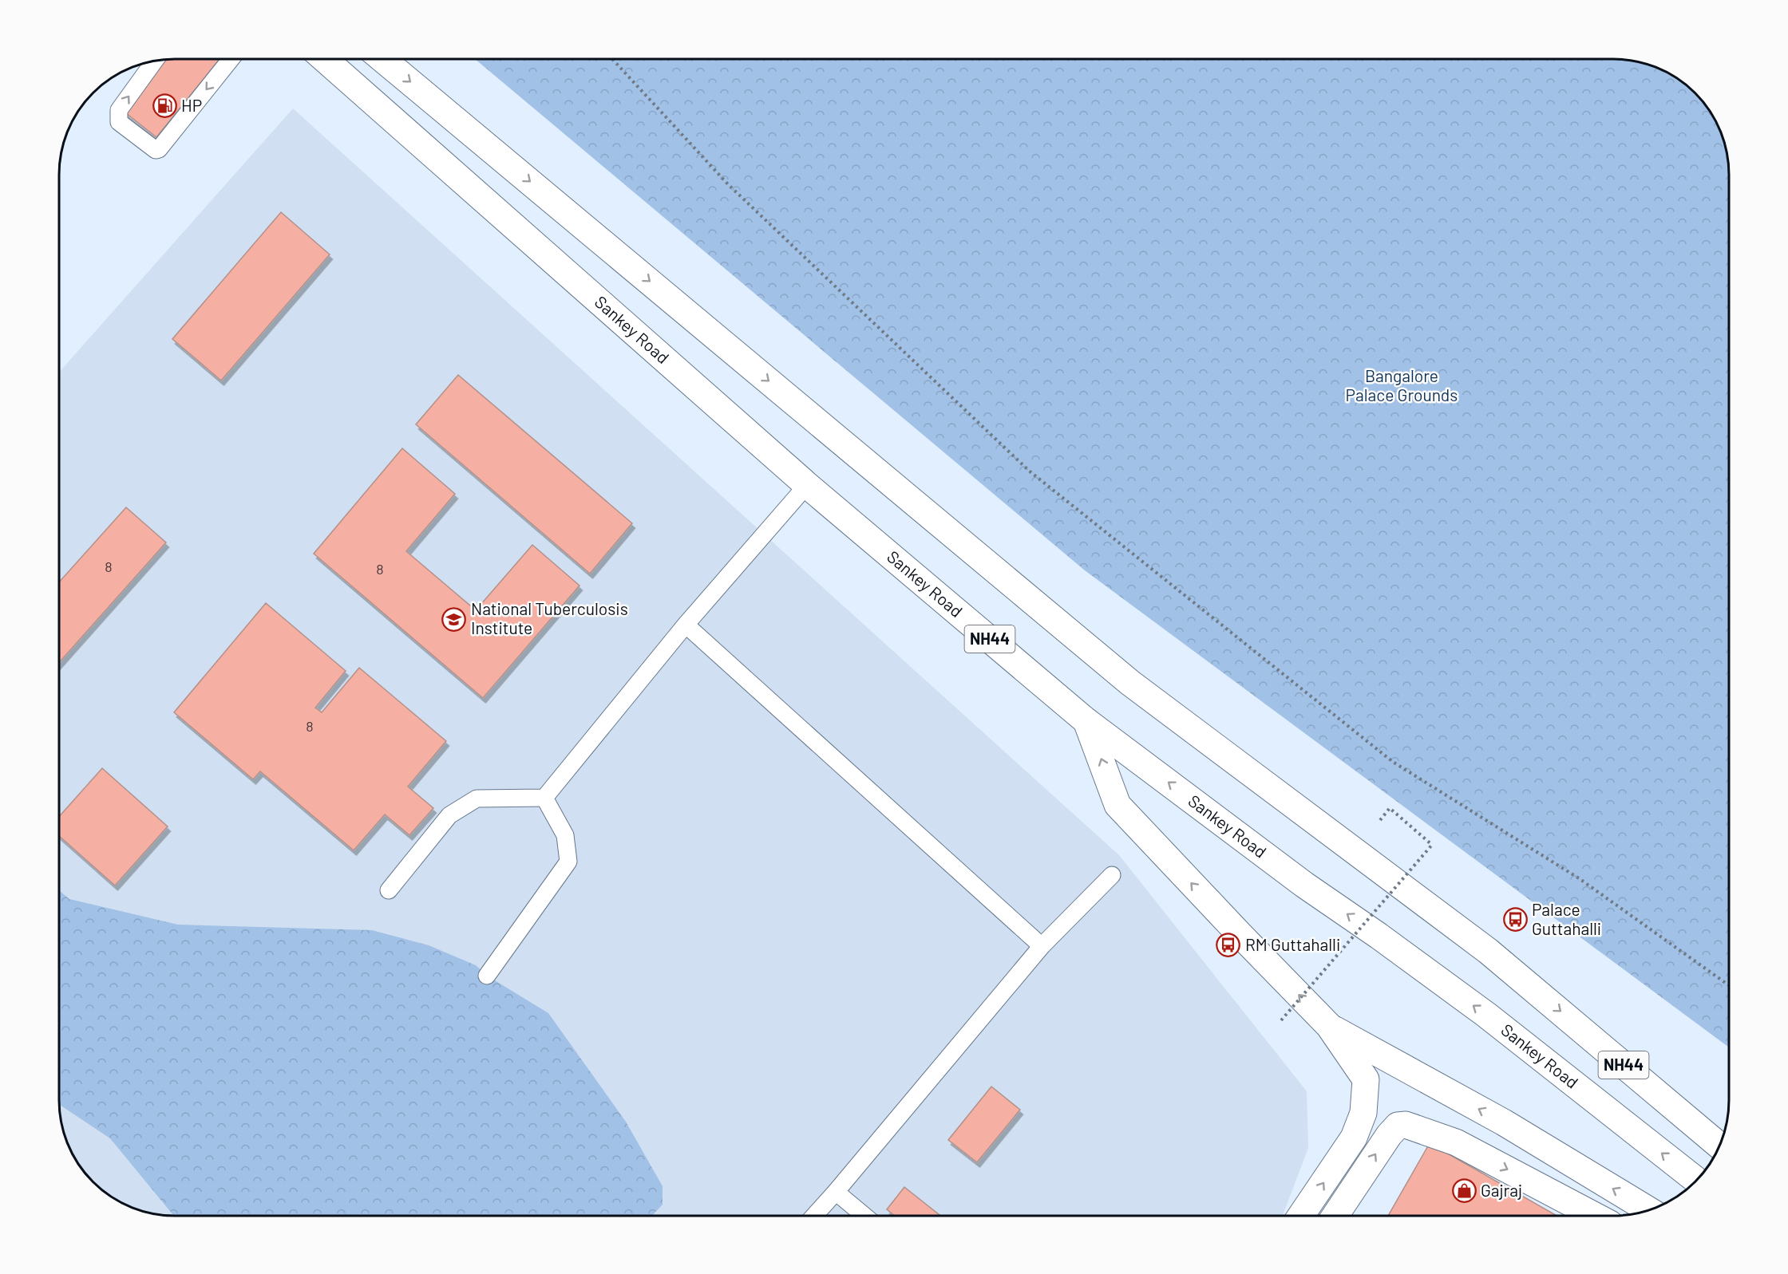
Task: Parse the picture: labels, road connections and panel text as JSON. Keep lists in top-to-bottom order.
{
  "streets": {
    "main road": ["Sankey Road", "NH44"]
  },
  "parks": ["Bangalore Palace Grounds"],
  "places": {
    "fuel station": ["HP"],
    "school or university": ["National Tuberculosis Institute"],
    "bus stop": ["Palace Guttahalli", "RM Guttahalli"],
    "shop": ["Gajraj"]
  },
  "house_numbers": ["8", "8", "8"]
}
